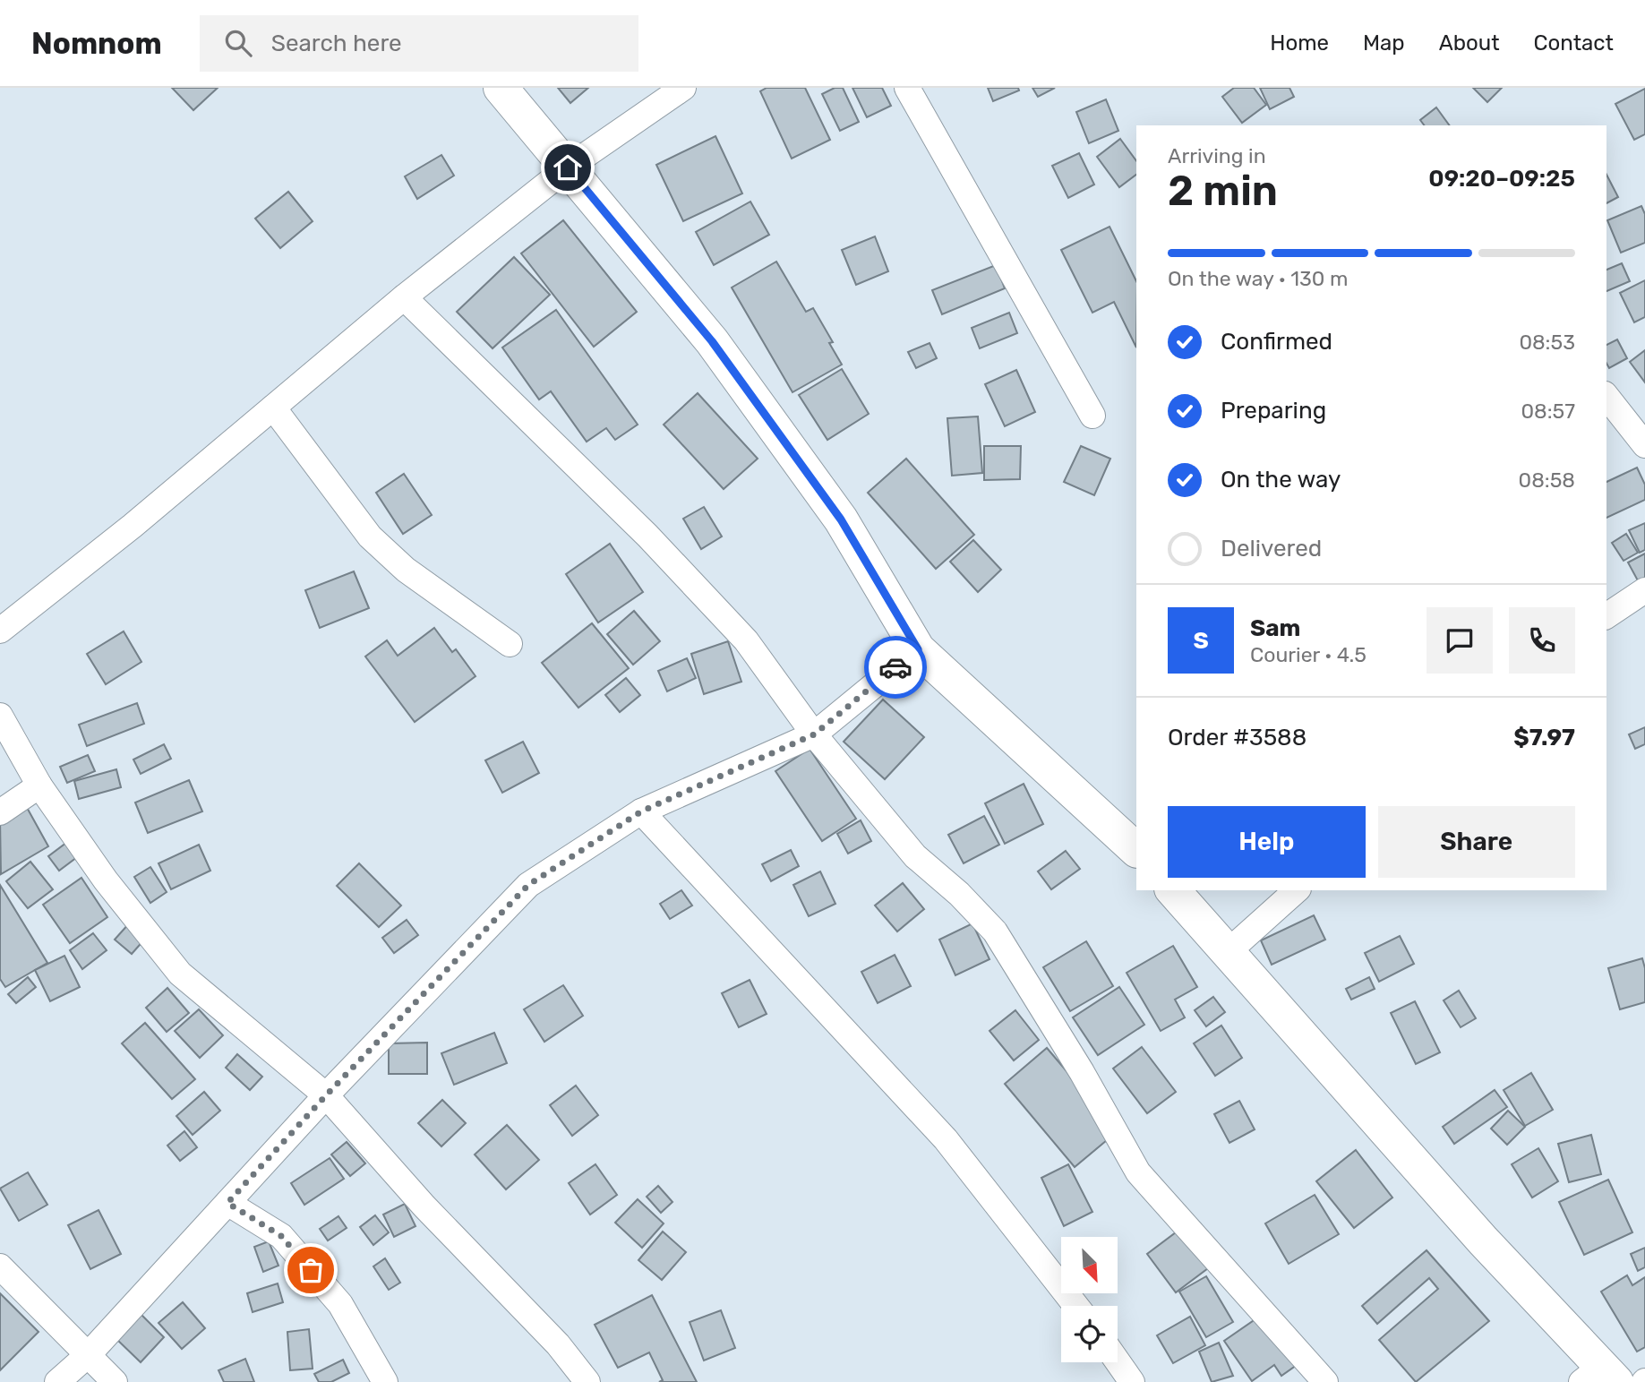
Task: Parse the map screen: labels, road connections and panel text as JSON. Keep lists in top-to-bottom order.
{
  "north": "bottom right",
  "page": {
    "header": "Nomnom",
    "search": "Search here",
    "nav": [
      "Home",
      "Map",
      "About",
      "Contact"
    ],
    "heading": ["2 min", "Arriving in", "09:20–09:25"],
    "panel": [
      "Sam",
      "Courier · 4.5",
      "Order #3588",
      "$7.97"
    ],
    "bar": "On the way · 130 m",
    "list": [
      ["Confirmed", "08:53"],
      ["Preparing", "08:57"],
      ["On the way", "08:58"],
      "Delivered"
    ],
    "round": "S",
    "buttons": ["Help", "Share"]
  }
}
